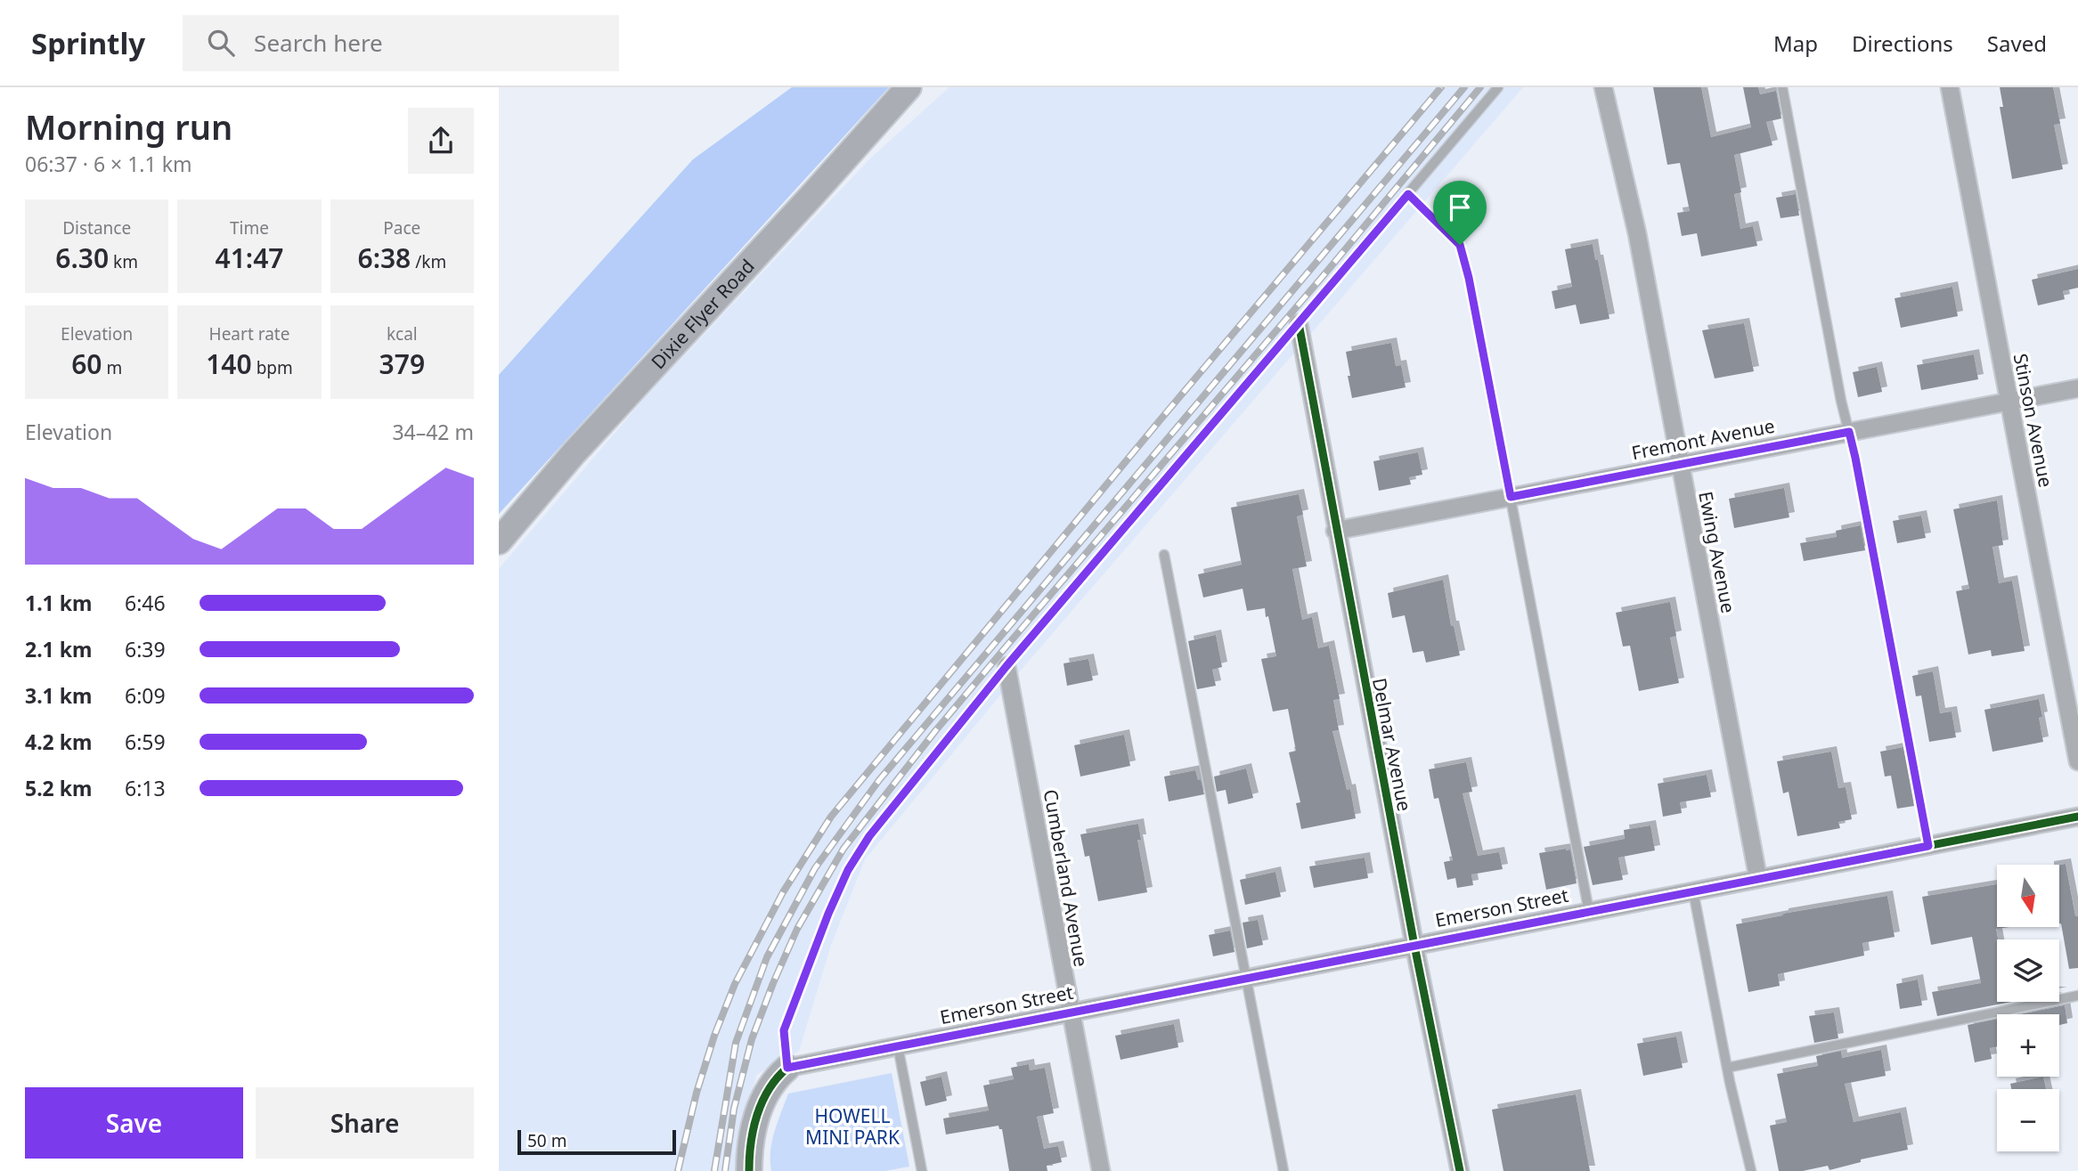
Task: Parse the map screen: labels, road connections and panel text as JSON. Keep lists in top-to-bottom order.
{
  "streets": {
    "street": [
      "Dixie Flyer Road",
      "Stinson Avenue",
      "Fremont Avenue",
      "Ewing Avenue",
      "Delmar Avenue",
      "Cumberland Avenue",
      "Emerson Street"
    ]
  },
  "crossings": [
    ["Stinson Avenue", "Fremont Avenue"],
    ["Fremont Avenue", "Ewing Avenue"],
    ["Fremont Avenue", "Delmar Avenue"],
    ["Ewing Avenue", "Emerson Street"],
    ["Delmar Avenue", "Emerson Street"],
    ["Cumberland Avenue", "Emerson Street"]
  ],
  "parks": ["HOWELL MINI PARK"],
  "scale_bar": "50 m",
  "north": "bottom",
  "page": {
    "header": "Sprintly",
    "search": "Search here",
    "nav": ["Map", "Directions", "Saved"],
    "heading": ["Morning run", "06:37 · 6 × 1.1 km"],
    "stats": [
      ["Distance", "6.30 km"],
      ["Time", "41:47"],
      ["Pace", "6:38 /km"],
      ["Elevation", "60 m"],
      ["Heart rate", "140 bpm"],
      ["kcal", "379"]
    ],
    "chart": ["Elevation", "34–42 m"],
    "list": [
      {
        "name": "1.1 km",
        "note": "6:46"
      },
      {
        "name": "2.1 km",
        "note": "6:39"
      },
      {
        "name": "3.1 km",
        "note": "6:09"
      },
      {
        "name": "4.2 km",
        "note": "6:59"
      },
      {
        "name": "5.2 km",
        "note": "6:13"
      }
    ],
    "map_buttons": ["+", "−"],
    "buttons": ["Save", "Share"],
    "scale": "50 m"
  }
}
